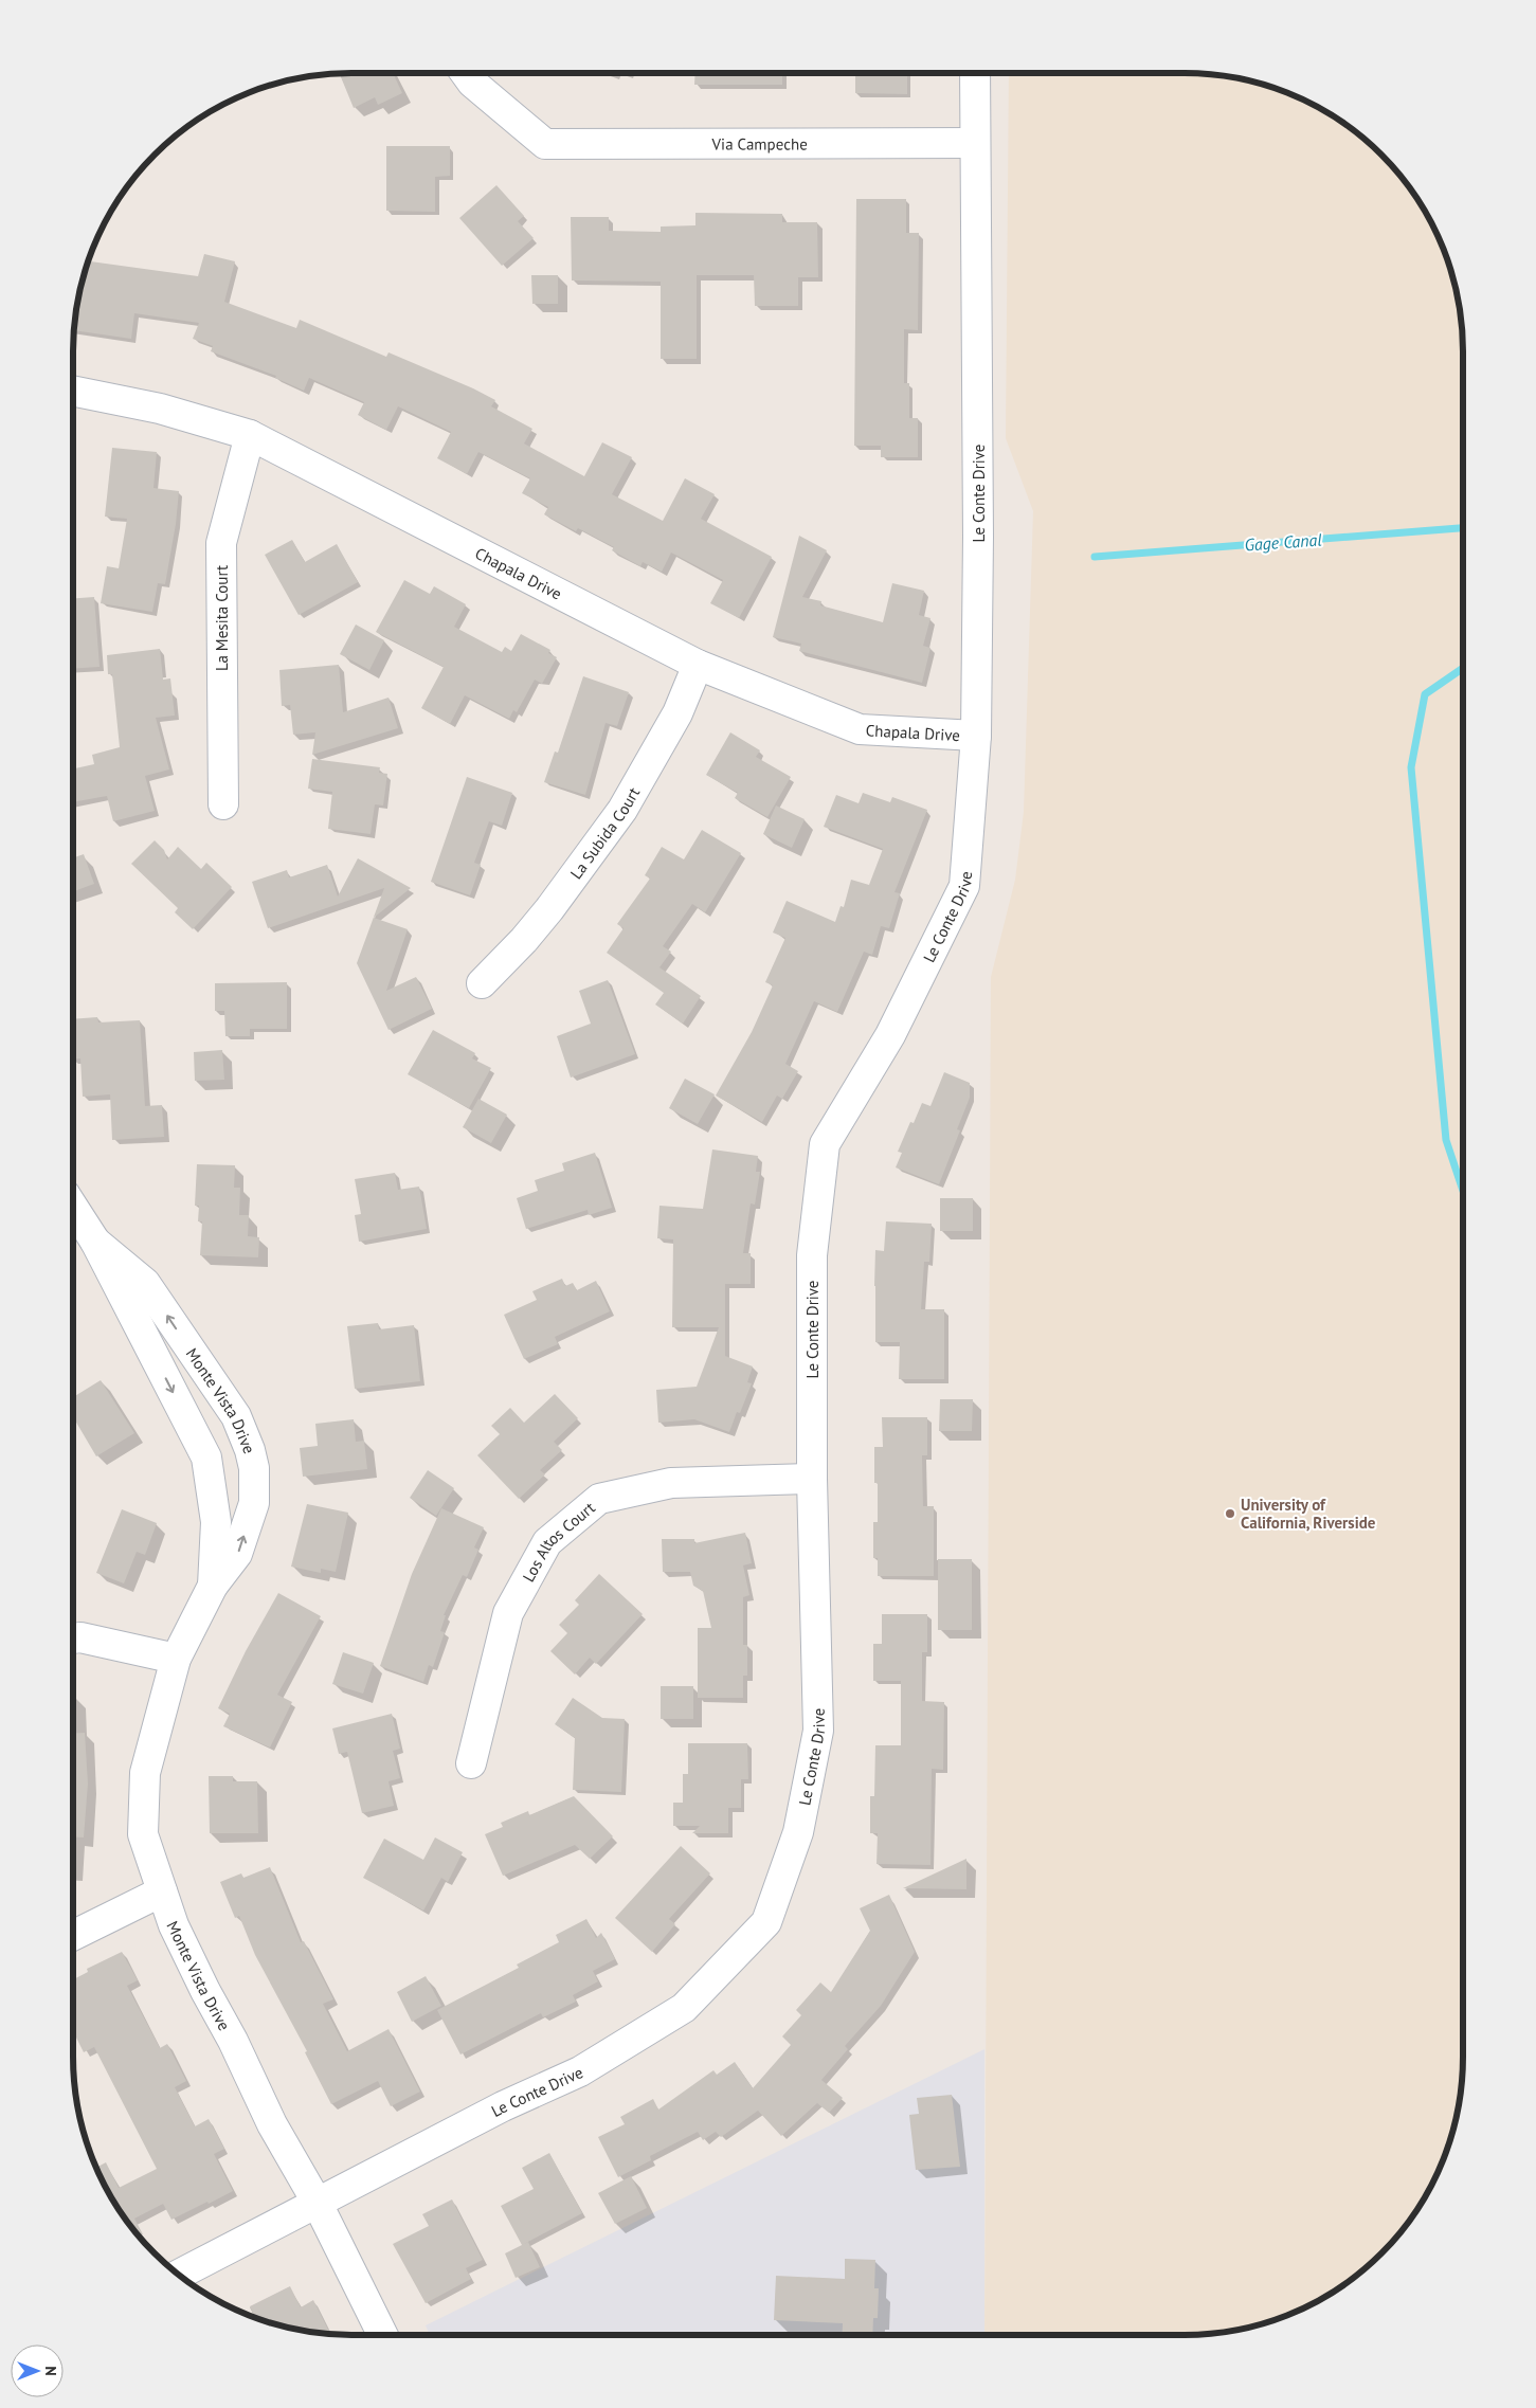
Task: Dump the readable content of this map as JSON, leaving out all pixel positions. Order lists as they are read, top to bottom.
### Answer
{
  "streets": {
    "street": [
      "Via Campeche",
      "Le Conte Drive",
      "Chapala Drive",
      "La Mesita Court",
      "La Subida Court",
      "Monte Vista Drive",
      "Los Altos Court"
    ]
  },
  "crossings": [
    ["Via Campeche", "Le Conte Drive"],
    ["Le Conte Drive", "Chapala Drive"],
    ["Le Conte Drive", "Monte Vista Drive"],
    ["Le Conte Drive", "Los Altos Court"],
    ["Chapala Drive", "La Mesita Court"],
    ["Chapala Drive", "La Subida Court"]
  ],
  "water": ["Gage Canal"],
  "places": ["University of California, Riverside"],
  "north": "right"
}
